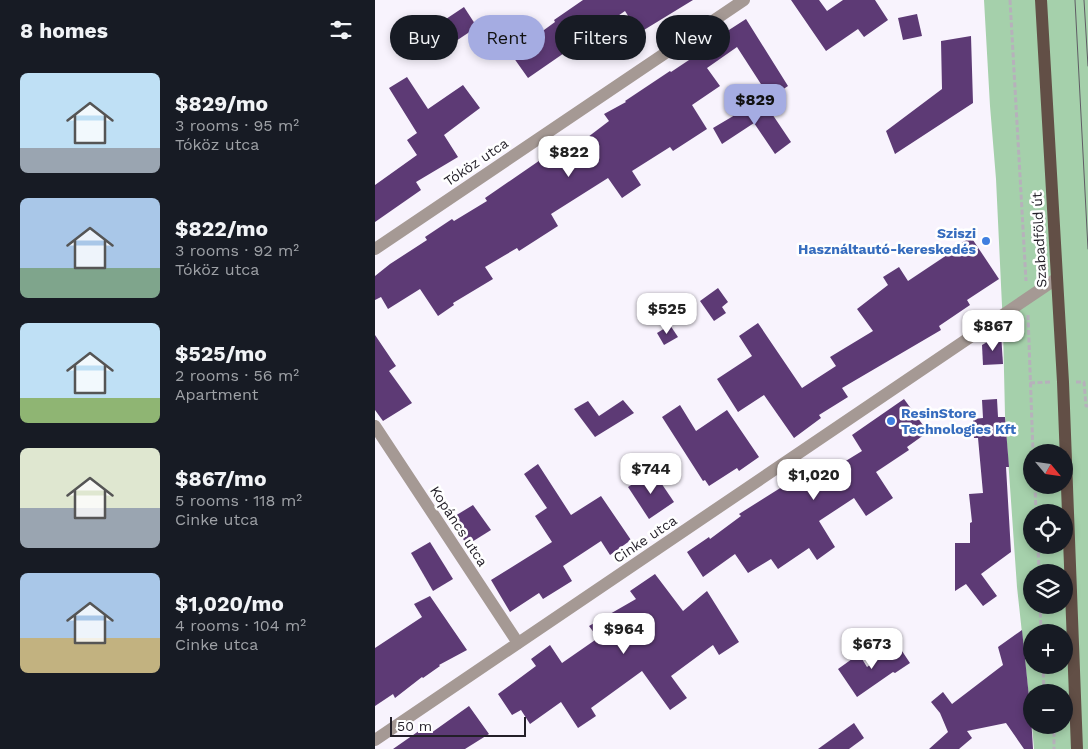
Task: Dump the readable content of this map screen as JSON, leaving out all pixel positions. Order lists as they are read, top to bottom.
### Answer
{
  "streets": {
    "main road": ["Szabadföld út"],
    "street": ["Tóköz utca", "Kopáncs utca", "Cinke utca"]
  },
  "crossings": [
    ["Szabadföld út", "Cinke utca"],
    ["Kopáncs utca", "Cinke utca"]
  ],
  "places": ["Sziszi Használtautó-kereskedés", "ResinStore Technologies Kft"],
  "scale_bar": "50 m",
  "north": "bottom right",
  "page": {
    "heading": "8 homes",
    "chip": [
      "Buy",
      "Rent",
      "Filters",
      "New"
    ],
    "list": [
      {
        "name": "$829/mo",
        "note": "3 rooms · 95 m² · Tóköz utca"
      },
      {
        "name": "$822/mo",
        "note": "3 rooms · 92 m² · Tóköz utca"
      },
      {
        "name": "$525/mo",
        "note": "2 rooms · 56 m² · Apartment"
      },
      {
        "name": "$867/mo",
        "note": "5 rooms · 118 m² · Cinke utca"
      },
      {
        "name": "$1,020/mo",
        "note": "4 rooms · 104 m² · Cinke utca"
      }
    ],
    "price": [
      "$829",
      "$822",
      "$525",
      "$867",
      "$744",
      "$1,020",
      "$964",
      "$673"
    ],
    "map_buttons": ["+", "−"],
    "scale": "50 m"
  }
}
